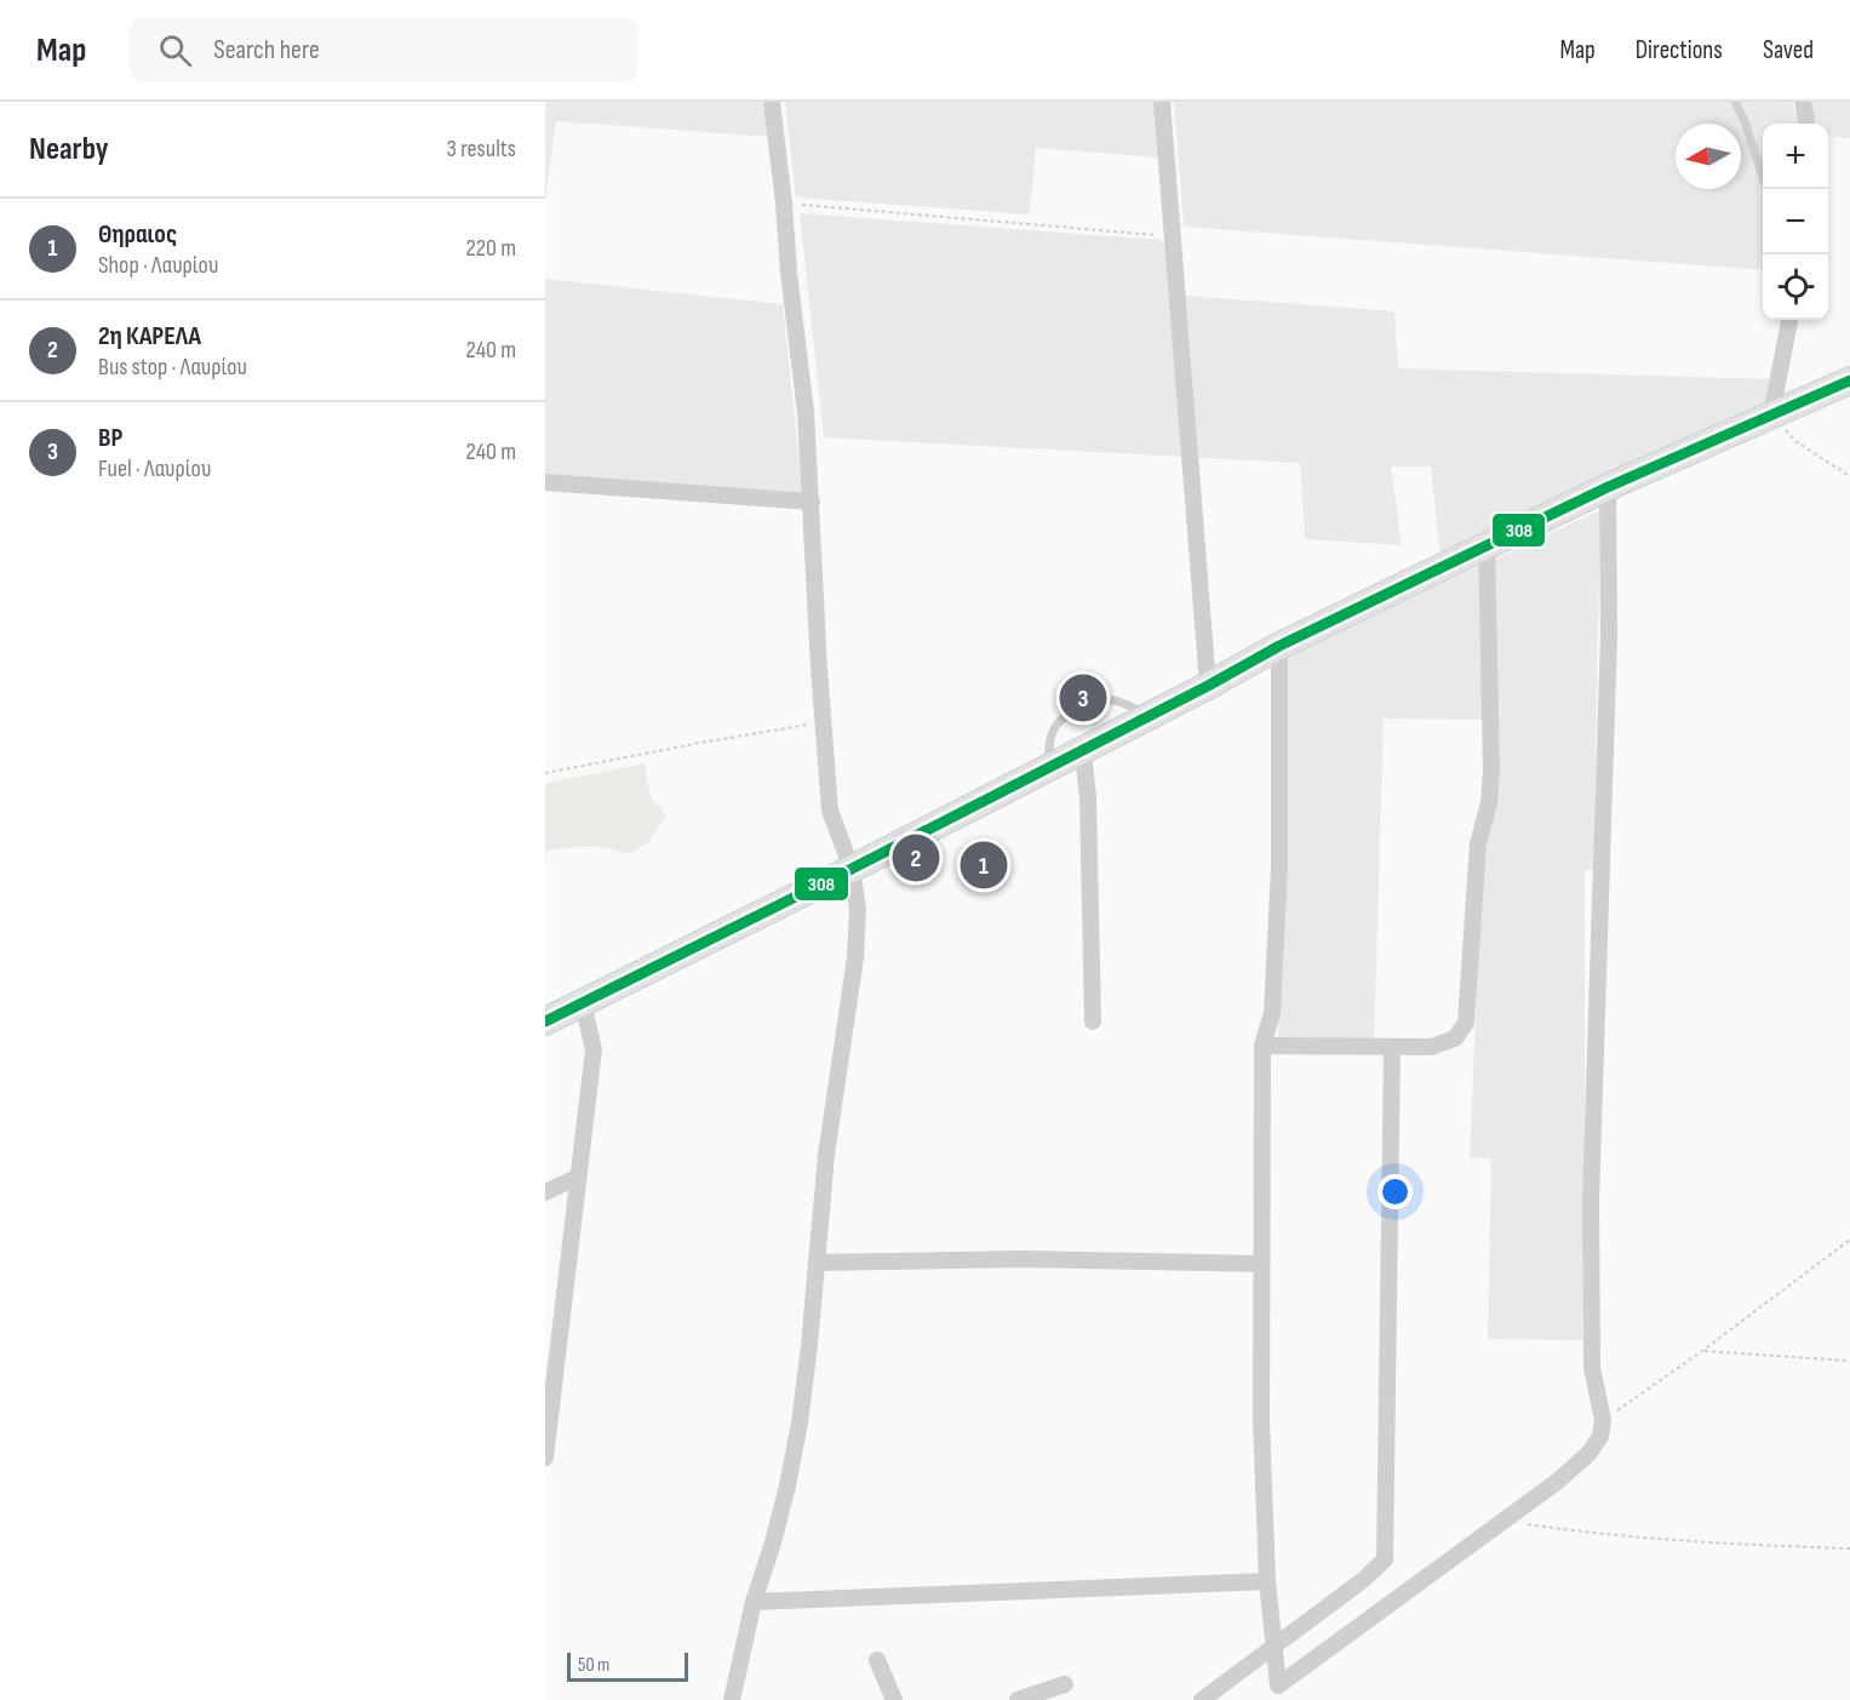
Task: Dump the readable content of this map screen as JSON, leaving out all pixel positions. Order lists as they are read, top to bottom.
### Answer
{
  "lines": ["transit line 308"],
  "scale_bar": "50 m",
  "north": "left",
  "page": {
    "header": "Map",
    "search": "Search here",
    "nav": ["Map", "Directions", "Saved"],
    "heading": ["Nearby", "3 results"],
    "map_buttons": ["+", "−"],
    "list": [
      {
        "mark": "1",
        "name": "Θηραιος",
        "note": "Shop · Λαυρίου",
        "value": "220 m"
      },
      {
        "mark": "2",
        "name": "2η ΚΑΡΕΛΑ",
        "note": "Bus stop · Λαυρίου",
        "value": "240 m"
      },
      {
        "mark": "3",
        "name": "BP",
        "note": "Fuel · Λαυρίου",
        "value": "240 m"
      }
    ],
    "pins": ["3", "2", "1"],
    "scale": "50 m"
  }
}
